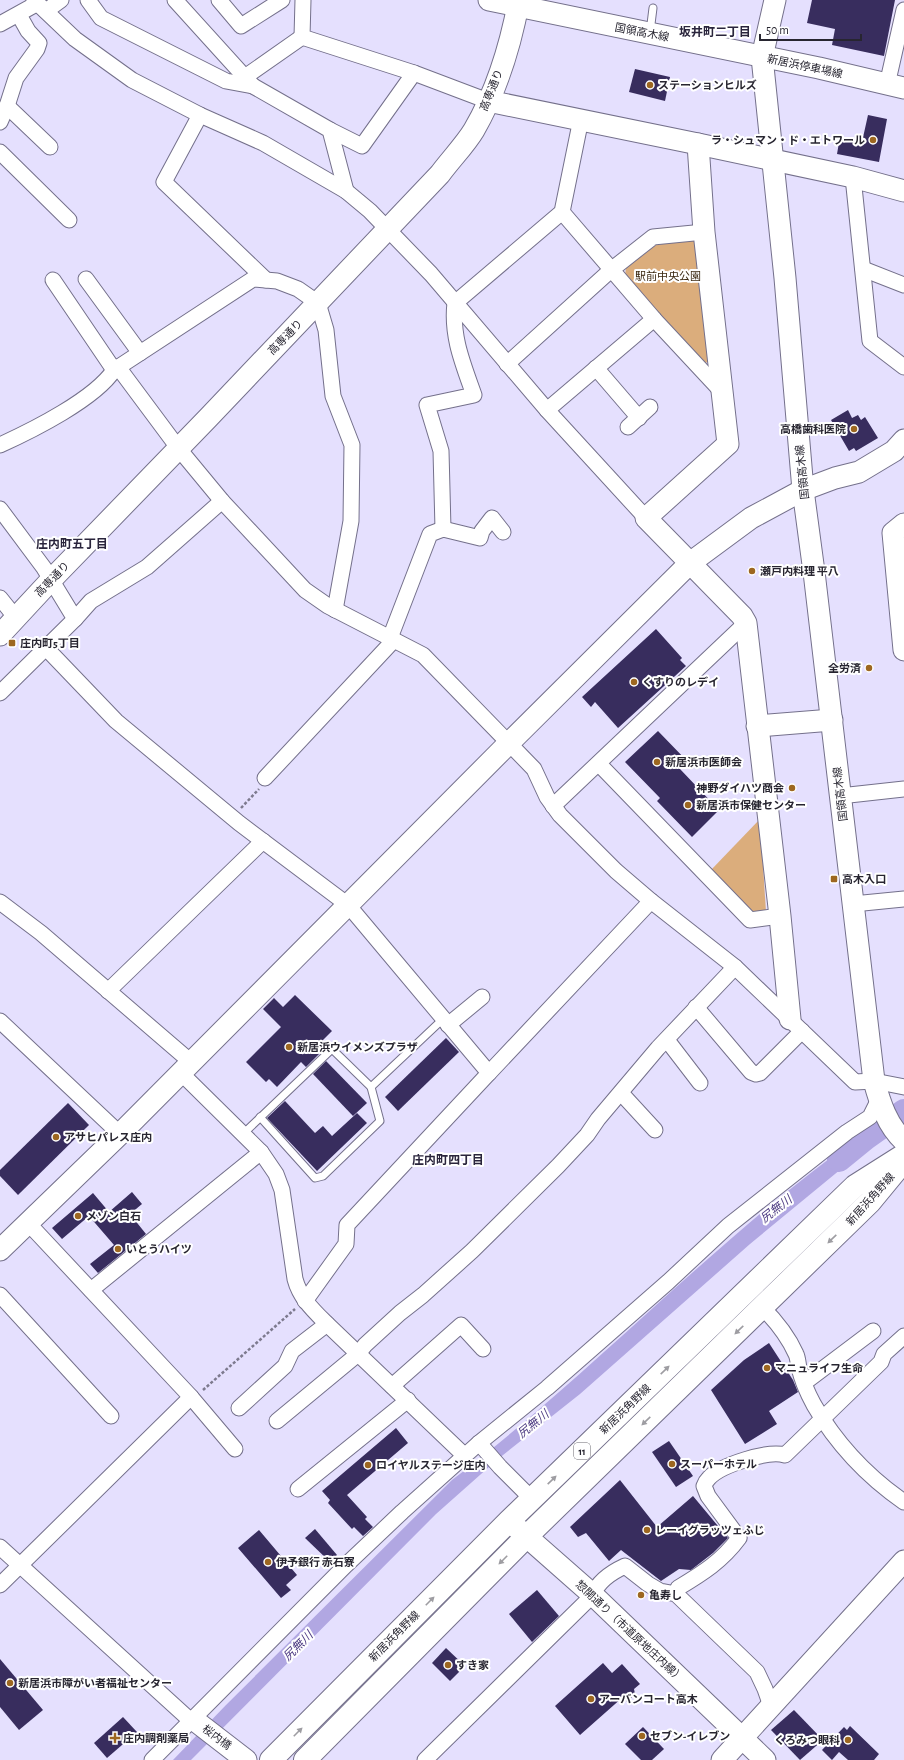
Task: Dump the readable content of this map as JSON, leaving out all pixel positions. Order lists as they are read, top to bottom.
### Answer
{
  "streets": {
    "main road": ["新居浜角野線", "11"],
    "street": [
      "国領高木線",
      "新居浜停車場線",
      "高専通り",
      "惣開通り（市道原地庄内線）",
      "桜内橋"
    ]
  },
  "crossings": [
    ["国領高木線", "新居浜停車場線"],
    ["国領高木線", "高専通り"],
    ["新居浜角野線", "惣開通り（市道原地庄内線）"]
  ],
  "districts": ["坂井町二丁目", "庄内町五丁目", "庄内町四丁目"],
  "water": ["尻無川"],
  "parks": ["駅前中央公園"],
  "places": {
    "other": [
      "ステーションヒルズ",
      "ラ・シュマン・ド・エトワール",
      "高橋歯科医院",
      "瀬戸内料理 平八",
      "全労済",
      "くすりのレデイ",
      "新居浜市医師会",
      "神野ダイハツ商会",
      "新居浜市保健センター",
      "新居浜ウイメンズプラザ",
      "アサヒパレス庄内",
      "メゾン白石",
      "いとうハイツ",
      "マニュライフ生命",
      "スーパーホテル",
      "ロイヤルステージ庄内",
      "レーイグラッツェふじ",
      "伊予銀行 赤石寮",
      "亀寿し",
      "すき家",
      "新居浜市障がい者福祉センター",
      "アーバンコート高木",
      "セブン-イレブン",
      "くろみつ眼科"
    ],
    "transit": ["庄内町5丁目", "高木入口"],
    "health": ["庄内調剤薬局"]
  },
  "scale_bar": "50 m"
}
